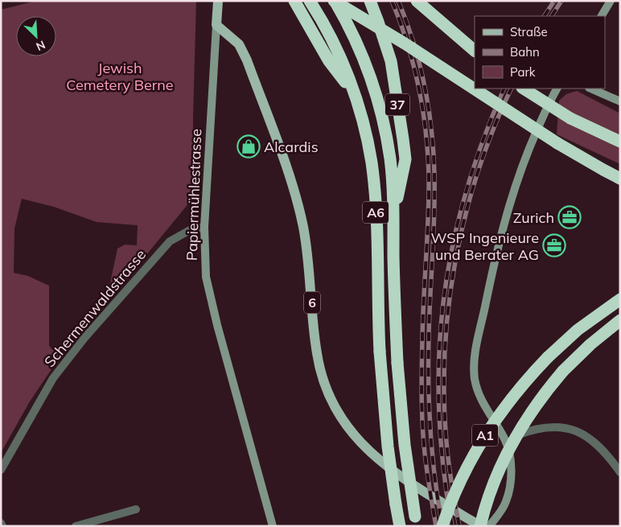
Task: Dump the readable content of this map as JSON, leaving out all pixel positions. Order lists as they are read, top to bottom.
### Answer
{
  "streets": {
    "highway": ["37", "A6", "A1"],
    "main road": ["Papiermühlestrasse", "6"],
    "street": ["Schermenwaldstrasse"]
  },
  "crossings": [
    ["37", "A6"],
    ["Papiermühlestrasse", "6"],
    ["Papiermühlestrasse", "Schermenwaldstrasse"],
    ["6", "A1"]
  ],
  "parks": ["Jewish Cemetery Berne"],
  "places": {
    "shop": ["Alcardis"],
    "office": ["Zurich", "WSP Ingenieure und Berater AG"]
  },
  "legend": ["Straße", "Bahn", "Park"],
  "north": "bottom right"
}
